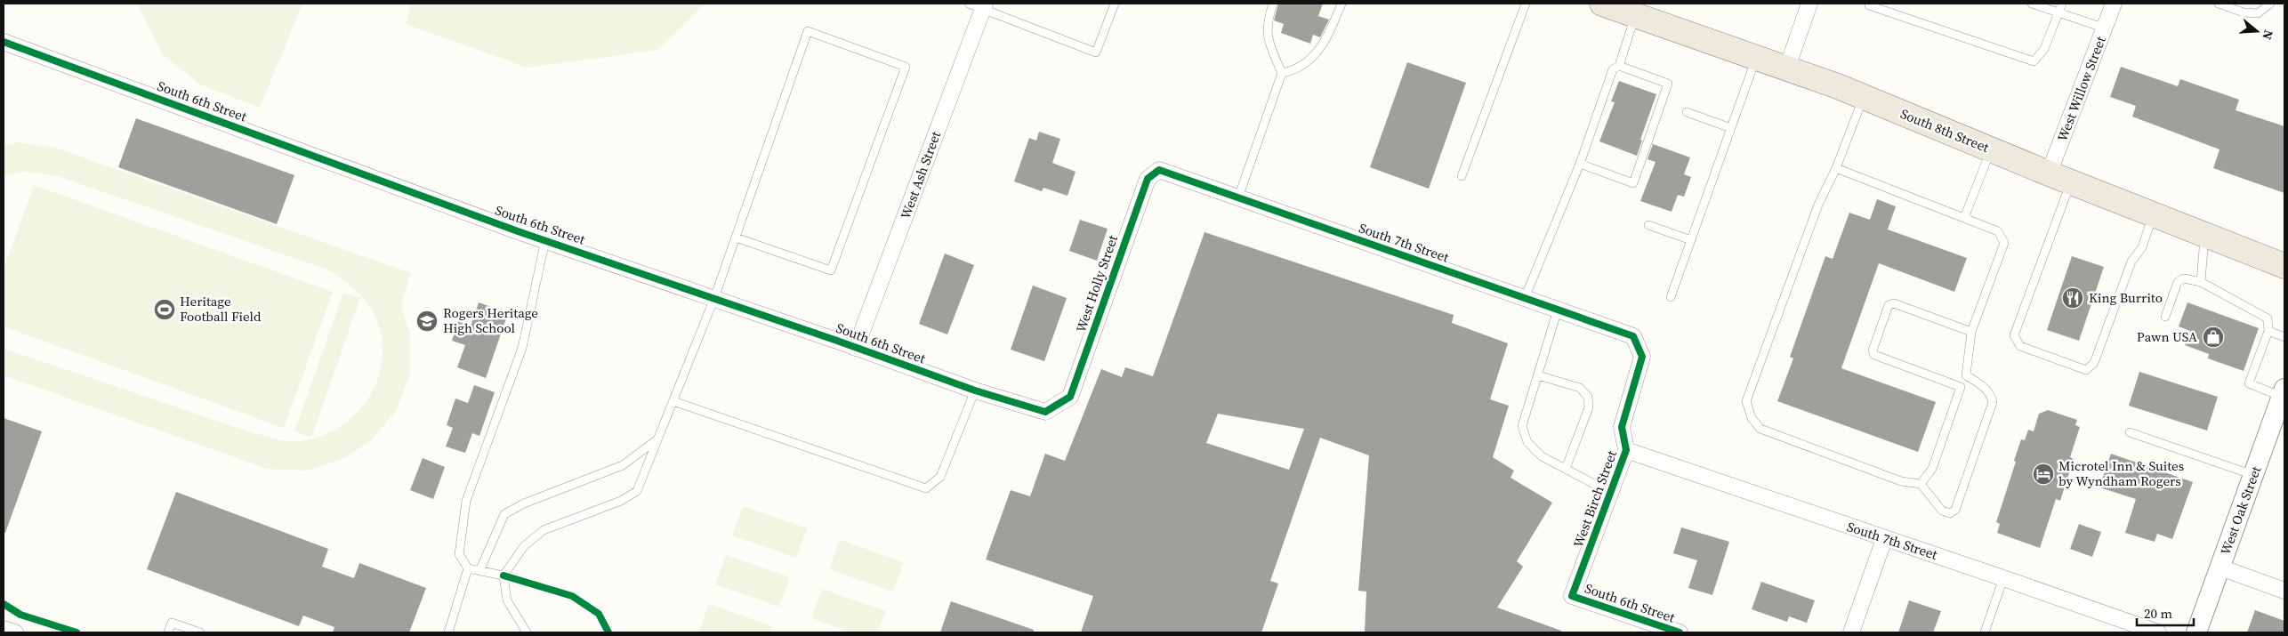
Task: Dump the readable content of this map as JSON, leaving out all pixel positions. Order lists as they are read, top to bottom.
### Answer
{
  "streets": {
    "main road": ["South 8th Street"],
    "street": [
      "West Willow Street",
      "South 6th Street",
      "West Ash Street",
      "South 7th Street",
      "West Holly Street",
      "West Birch Street",
      "West Oak Street"
    ]
  },
  "crossings": [
    ["West Willow Street", "South 8th Street"],
    ["South 6th Street", "West Ash Street"],
    ["South 6th Street", "West Holly Street"],
    ["South 6th Street", "West Birch Street"],
    ["South 7th Street", "West Holly Street"],
    ["South 7th Street", "West Birch Street"]
  ],
  "places": {
    "restaurant": ["King Burrito"],
    "sports": ["Heritage Football Field"],
    "school or university": ["Rogers Heritage High School"],
    "shop": ["Pawn USA"],
    "hotel": ["Microtel Inn & Suites by Wyndham Rogers"]
  },
  "scale_bar": "20 m",
  "north": "right"
}
